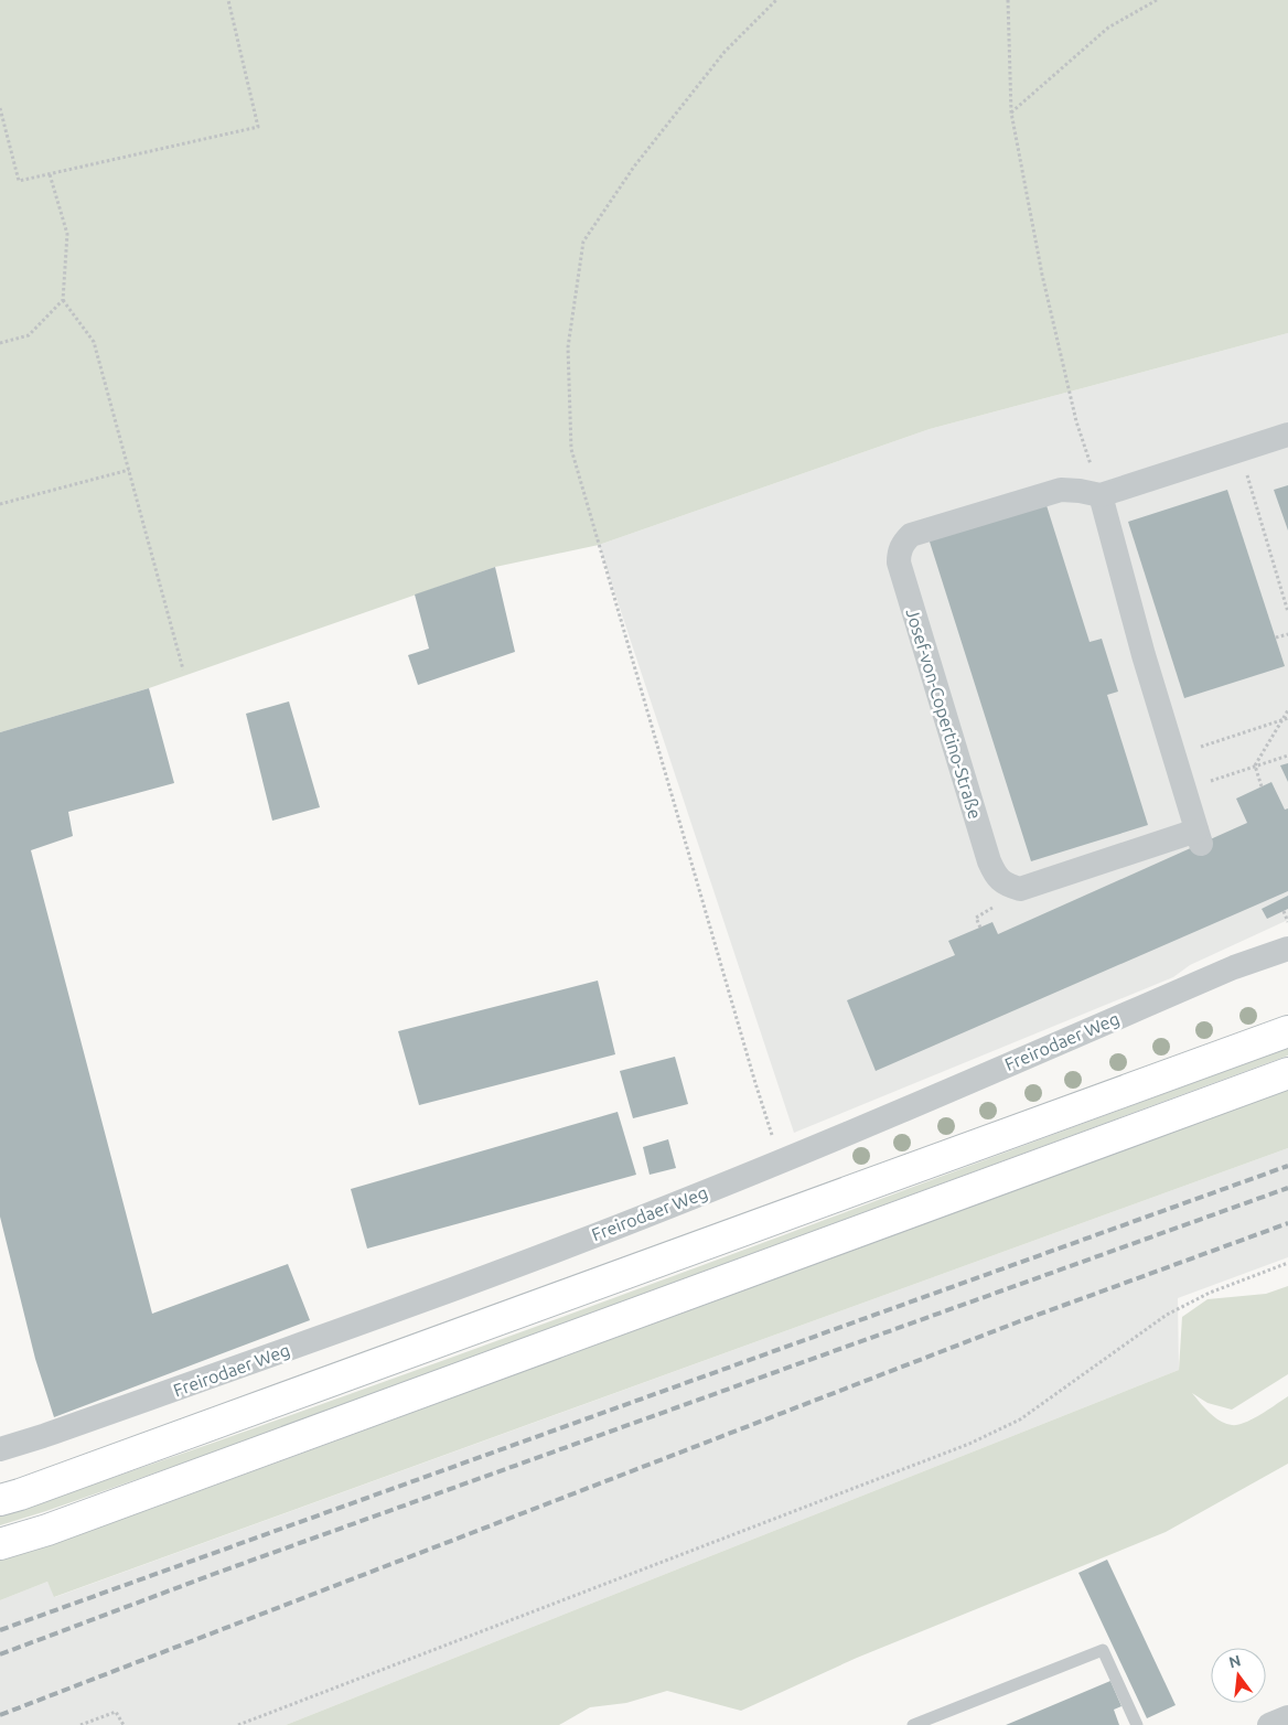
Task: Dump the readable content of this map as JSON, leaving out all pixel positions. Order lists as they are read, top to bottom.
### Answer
{
  "streets": {
    "street": ["Josef-von-Copertino-Straße", "Freirodaer Weg"]
  },
  "north": "top"
}
